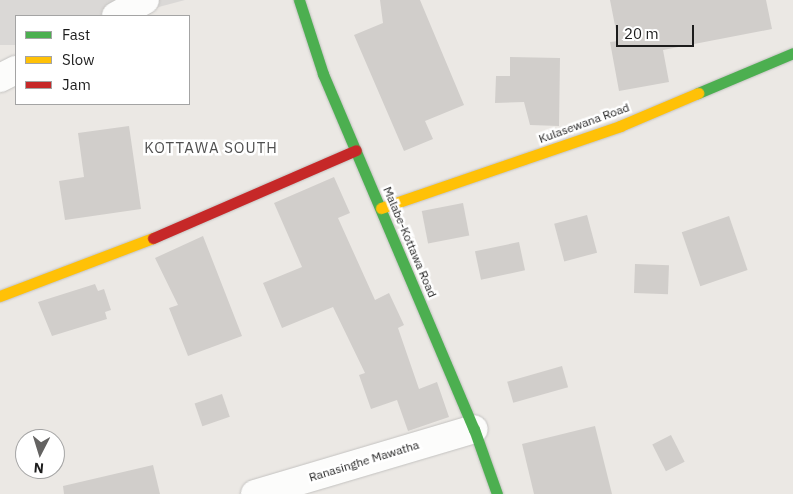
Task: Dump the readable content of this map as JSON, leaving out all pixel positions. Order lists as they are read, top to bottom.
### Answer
{
  "streets": {
    "street": ["Kulasewana Road", "Malabe-Kottawa Road", "Ranasinghe Mawatha"]
  },
  "crossings": [
    ["Kulasewana Road", "Malabe-Kottawa Road"],
    ["Malabe-Kottawa Road", "Ranasinghe Mawatha"]
  ],
  "districts": ["KOTTAWA SOUTH"],
  "legend": ["Fast", "Slow", "Jam"],
  "scale_bar": "20 m",
  "north": "bottom"
}
